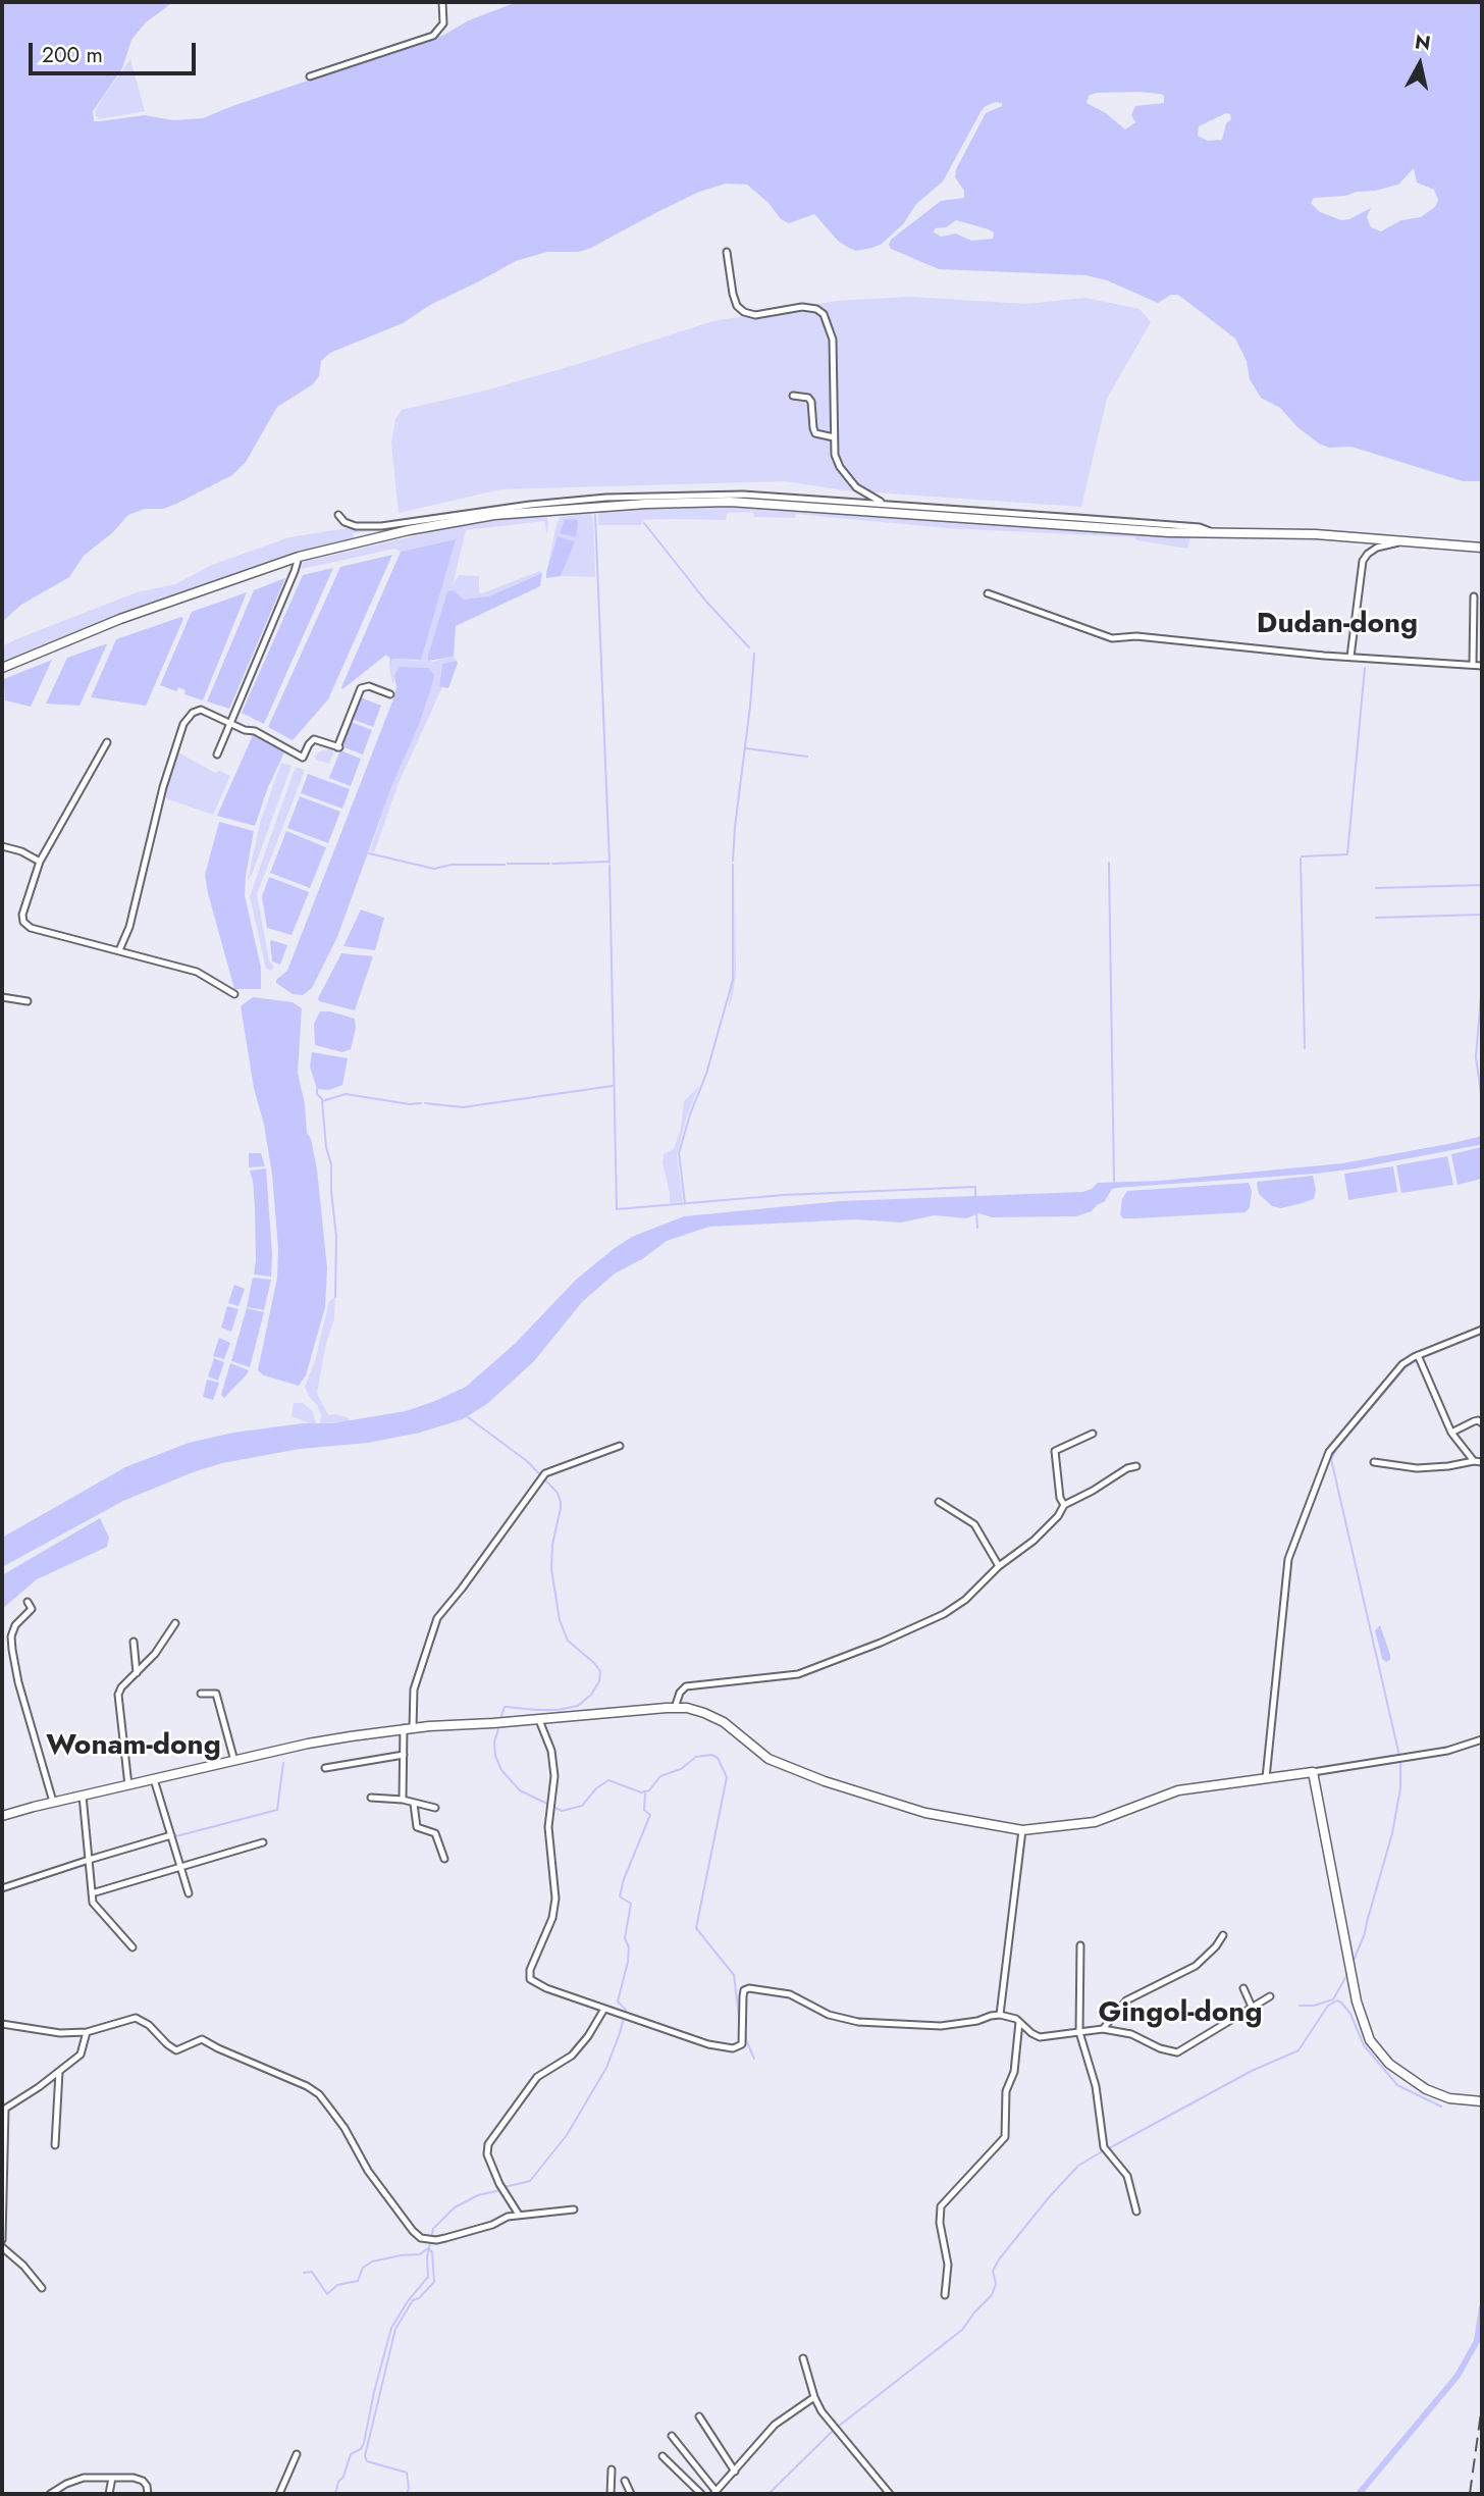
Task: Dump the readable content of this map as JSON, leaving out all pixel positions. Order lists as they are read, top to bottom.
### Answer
{
  "districts": ["Dudan-dong", "Wonam-dong", "Gingol-dong"],
  "scale_bar": "200 m",
  "north": "top"
}
